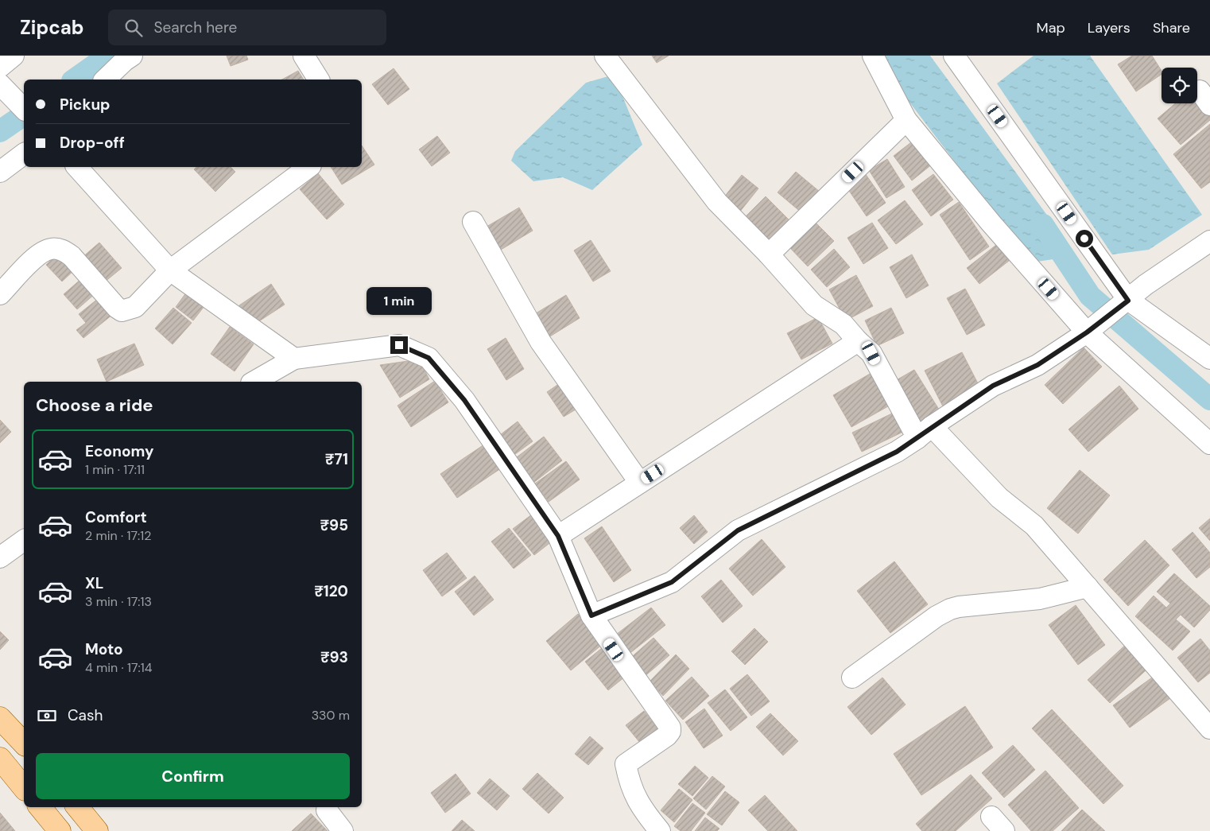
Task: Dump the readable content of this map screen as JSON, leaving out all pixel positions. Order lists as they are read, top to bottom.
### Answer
{
  "page": {
    "header": "Zipcab",
    "search": "Search here",
    "nav": ["Map", "Layers", "Share"],
    "banner": ["Pickup", "Drop-off"],
    "bubble": "1 min",
    "heading": "Choose a ride",
    "list": [
      {
        "name": "Economy",
        "note": "1 min · 17:11",
        "value": "₹71"
      },
      {
        "name": "Comfort",
        "note": "2 min · 17:12",
        "value": "₹95"
      },
      {
        "name": "XL",
        "note": "3 min · 17:13",
        "value": "₹120"
      },
      {
        "name": "Moto",
        "note": "4 min · 17:14",
        "value": "₹93"
      }
    ],
    "pay": ["Cash", "330 m"],
    "buttons": "Confirm"
  }
}
